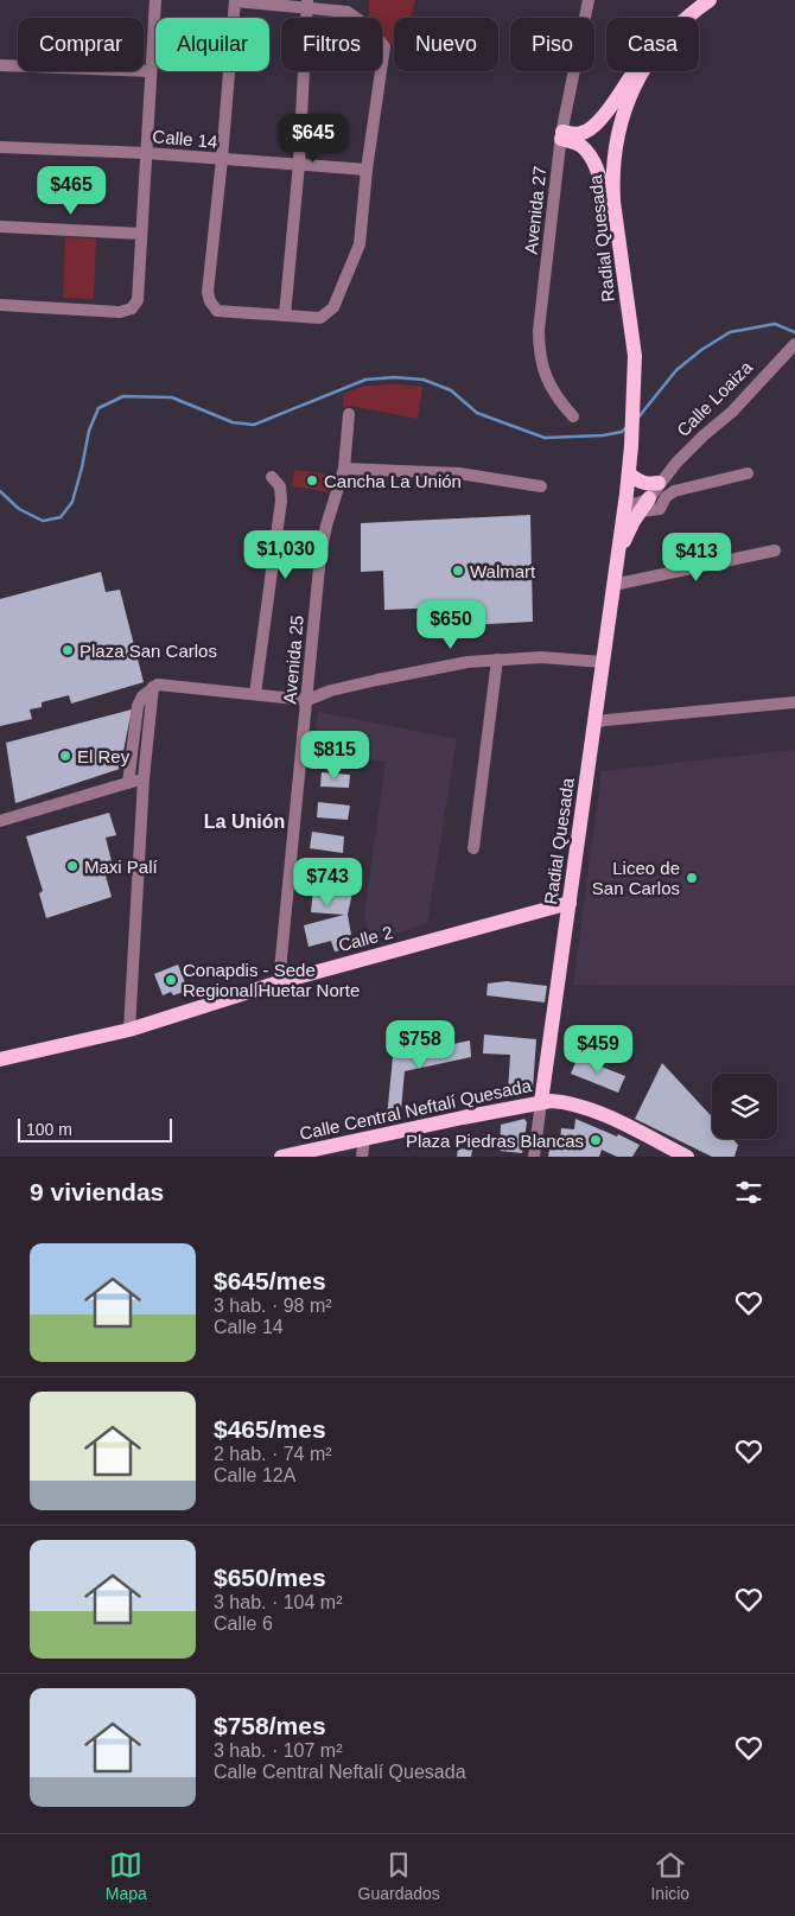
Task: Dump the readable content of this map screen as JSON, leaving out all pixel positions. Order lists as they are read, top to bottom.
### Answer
{
  "streets": {
    "main road": [
      "Radial Quesada",
      "Calle Loaiza",
      "Calle 2",
      "Calle Central Neftalí Quesada"
    ],
    "street": ["Calle 14", "Avenida 27", "Avenida 25"]
  },
  "crossings": [
    ["Radial Quesada", "Calle Loaiza"],
    ["Radial Quesada", "Calle 2"],
    ["Radial Quesada", "Calle Central Neftalí Quesada"],
    ["Avenida 25", "Calle 2"]
  ],
  "districts": ["La Unión"],
  "places": [
    "Cancha La Unión",
    "Walmart",
    "Plaza San Carlos",
    "El Rey",
    "Maxi Palí",
    "Liceo de San Carlos",
    "Conapdis - Sede Regional Huetar Norte",
    "Plaza Piedras Blancas"
  ],
  "scale_bar": "100 m",
  "page": {
    "chip": [
      "Comprar",
      "Alquilar",
      "Filtros",
      "Nuevo",
      "Piso",
      "Casa"
    ],
    "price": [
      "$645",
      "$465",
      "$1,030",
      "$413",
      "$650",
      "$815",
      "$743",
      "$758",
      "$459"
    ],
    "scale": "100 m",
    "heading": "9 viviendas",
    "list": [
      {
        "name": "$645/mes",
        "note": "3 hab. · 98 m² · Calle 14"
      },
      {
        "name": "$465/mes",
        "note": "2 hab. · 74 m² · Calle 12A"
      },
      {
        "name": "$650/mes",
        "note": "3 hab. · 104 m² · Calle 6"
      },
      {
        "name": "$758/mes",
        "note": "3 hab. · 107 m² · Calle Central Neftalí Quesada"
      }
    ],
    "tabs": ["Mapa", "Guardados", "Inicio"]
  }
}
